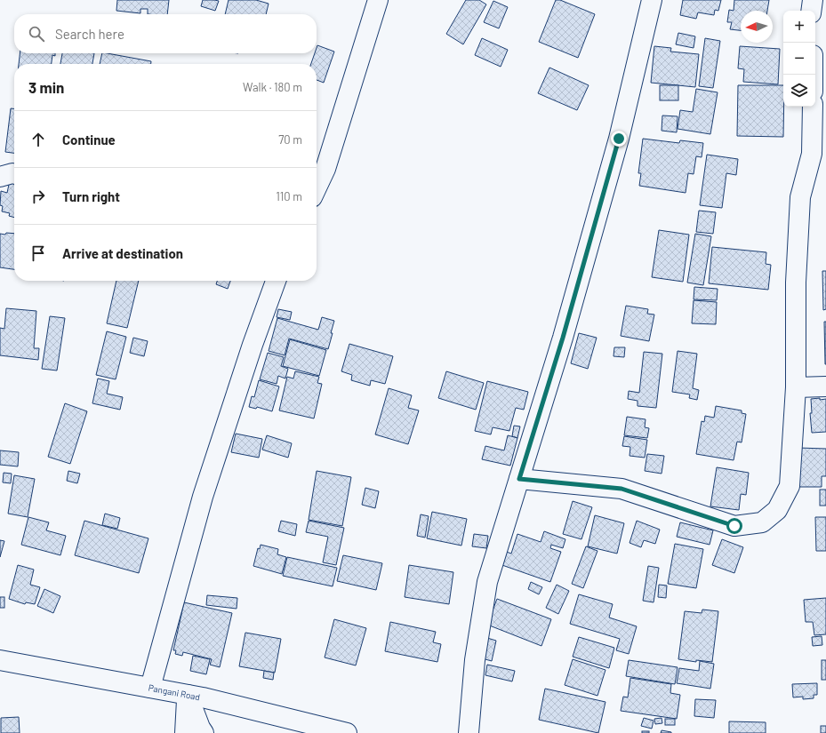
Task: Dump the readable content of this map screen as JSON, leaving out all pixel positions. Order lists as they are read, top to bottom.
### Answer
{
  "streets": {
    "street": ["Pangani Road"]
  },
  "north": "left",
  "page": {
    "map_buttons": ["+", "−"],
    "search": "Search here",
    "heading": ["3 min", "Walk · 180 m"],
    "list": [
      ["Continue", "70 m"],
      ["Turn right", "110 m"],
      "Arrive at destination"
    ]
  }
}
